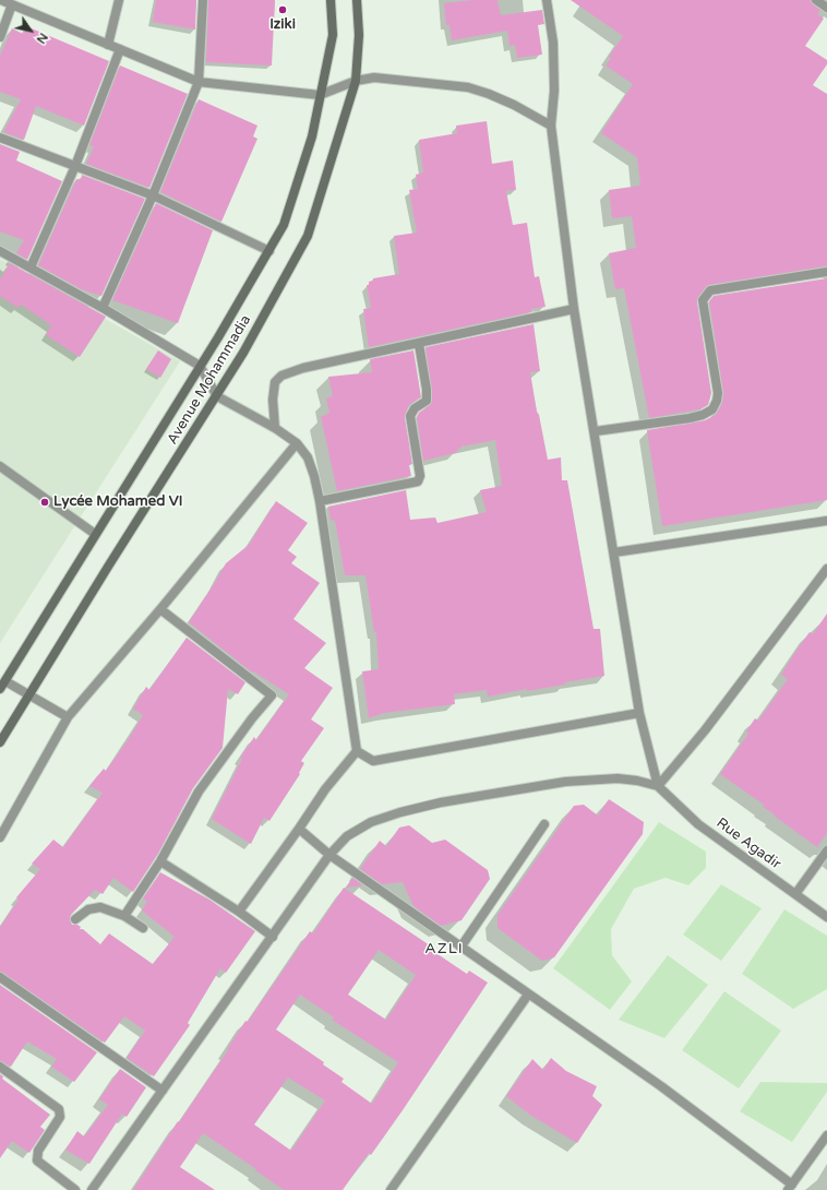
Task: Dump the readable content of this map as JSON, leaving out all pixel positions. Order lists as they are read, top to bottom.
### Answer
{
  "streets": {
    "street": ["Avenue Mohammadia", "Rue Agadir"]
  },
  "districts": ["AZLI"],
  "places": ["Iziki", "Lycée Mohamed VI"],
  "north": "bottom right"
}
